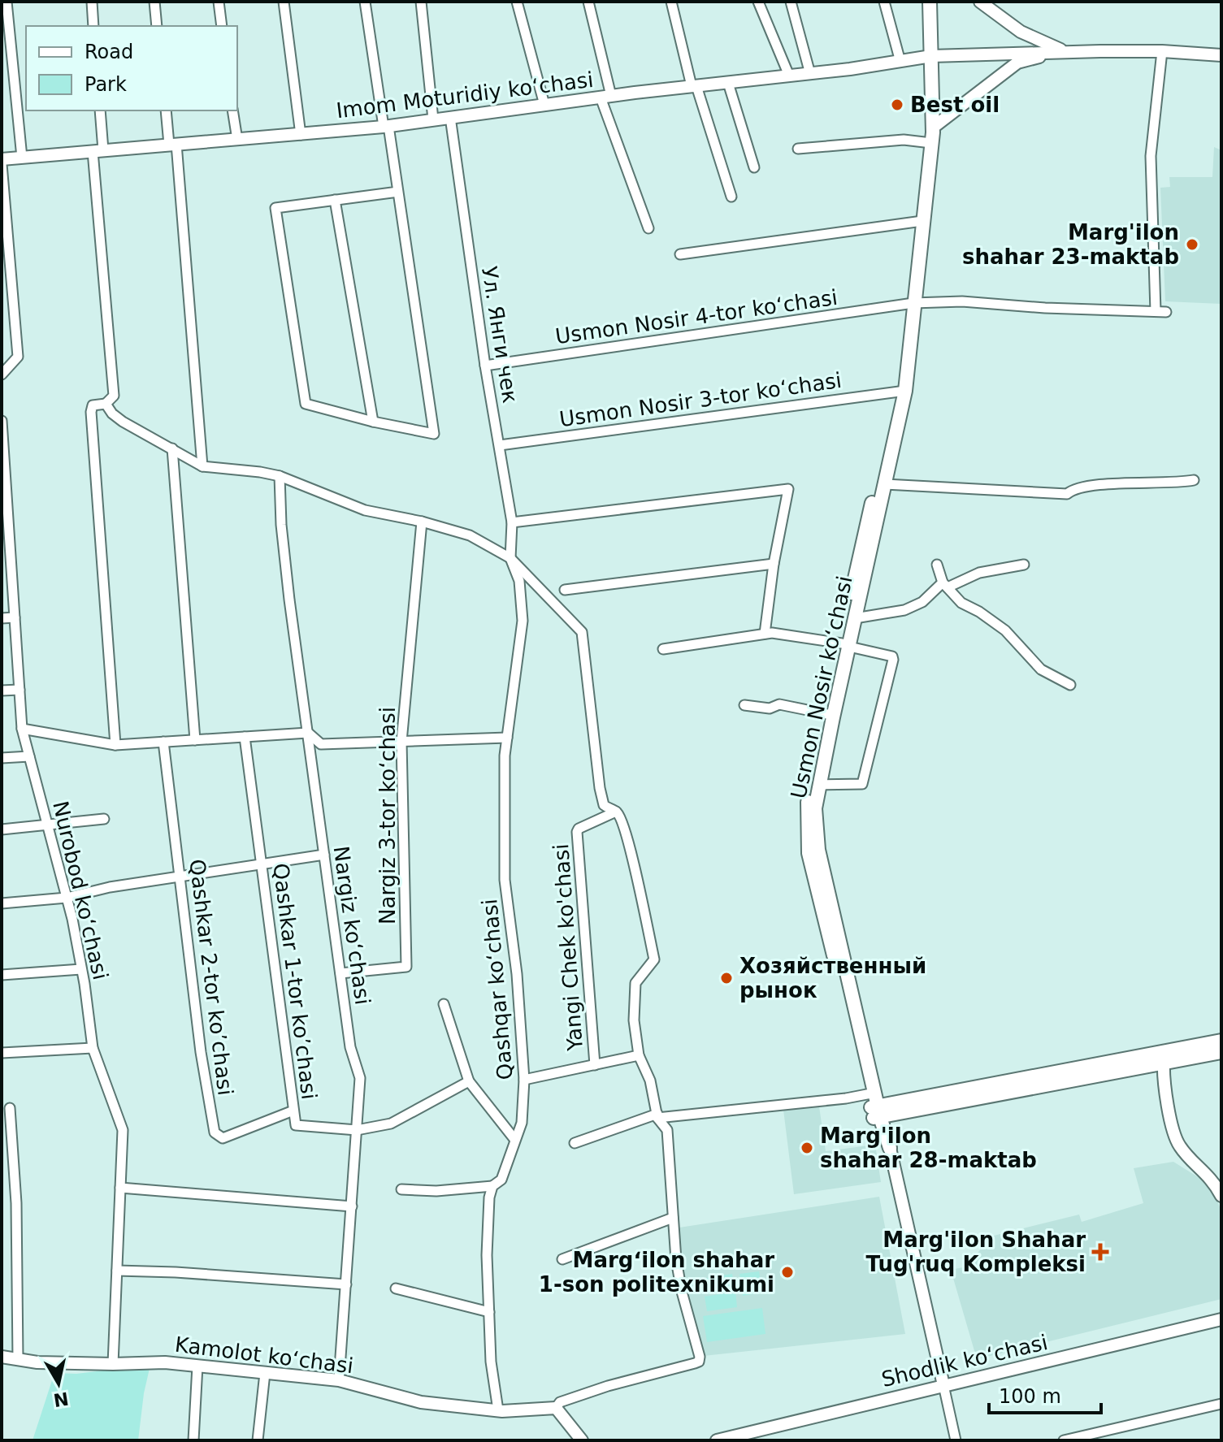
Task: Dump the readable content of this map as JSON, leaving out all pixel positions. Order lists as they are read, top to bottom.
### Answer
{
  "streets": {
    "main road": ["Usmon Nosir ko‘chasi"],
    "street": [
      "Imom Moturidiy koʻchasi",
      "Usmon Nosir 4-tor koʻchasi",
      "Ул. Янги чек",
      "Usmon Nosir 3-tor koʻchasi",
      "Nargiz 3-tor koʻchasi",
      "Nurobod koʻchasi",
      "Nargiz koʻchasi",
      "Yangi Chek ko'chasi",
      "Qashkar 2-tor koʼchasi",
      "Qashkar 1-tor koʼchasi",
      "Qashqar koʻchasi",
      "Kamolot koʻchasi",
      "Shodlik koʻchasi"
    ]
  },
  "crossings": [
    ["Imom Moturidiy koʻchasi", "Ул. Янги чек"],
    ["Imom Moturidiy koʻchasi", "Usmon Nosir ko‘chasi"],
    ["Usmon Nosir 4-tor koʻchasi", "Ул. Янги чек"],
    ["Usmon Nosir 4-tor koʻchasi", "Usmon Nosir ko‘chasi"],
    ["Ул. Янги чек", "Usmon Nosir 3-tor koʻchasi"],
    ["Ул. Янги чек", "Qashqar koʻchasi"],
    ["Usmon Nosir 3-tor koʻchasi", "Usmon Nosir ko‘chasi"],
    ["Usmon Nosir ko‘chasi", "Shodlik koʻchasi"],
    ["Nargiz 3-tor koʻchasi", "Nargiz koʻchasi"],
    ["Nurobod koʻchasi", "Kamolot koʻchasi"],
    ["Nargiz koʻchasi", "Qashkar 1-tor koʼchasi"],
    ["Nargiz koʻchasi", "Kamolot koʻchasi"],
    ["Qashkar 2-tor koʼchasi", "Qashkar 1-tor koʼchasi"],
    ["Qashqar koʻchasi", "Kamolot koʻchasi"]
  ],
  "places": {
    "other": [
      "Best oil",
      "Marg'ilon shahar 23-maktab",
      "Хозяйственный рынок",
      "Marg'ilon shahar 28-maktab",
      "Margʻilon shahar 1-son politexnikumi"
    ],
    "health": ["Marg'ilon Shahar Tug'ruq Kompleksi"]
  },
  "legend": ["Road", "Park"],
  "scale_bar": "100 m",
  "north": "bottom"
}
